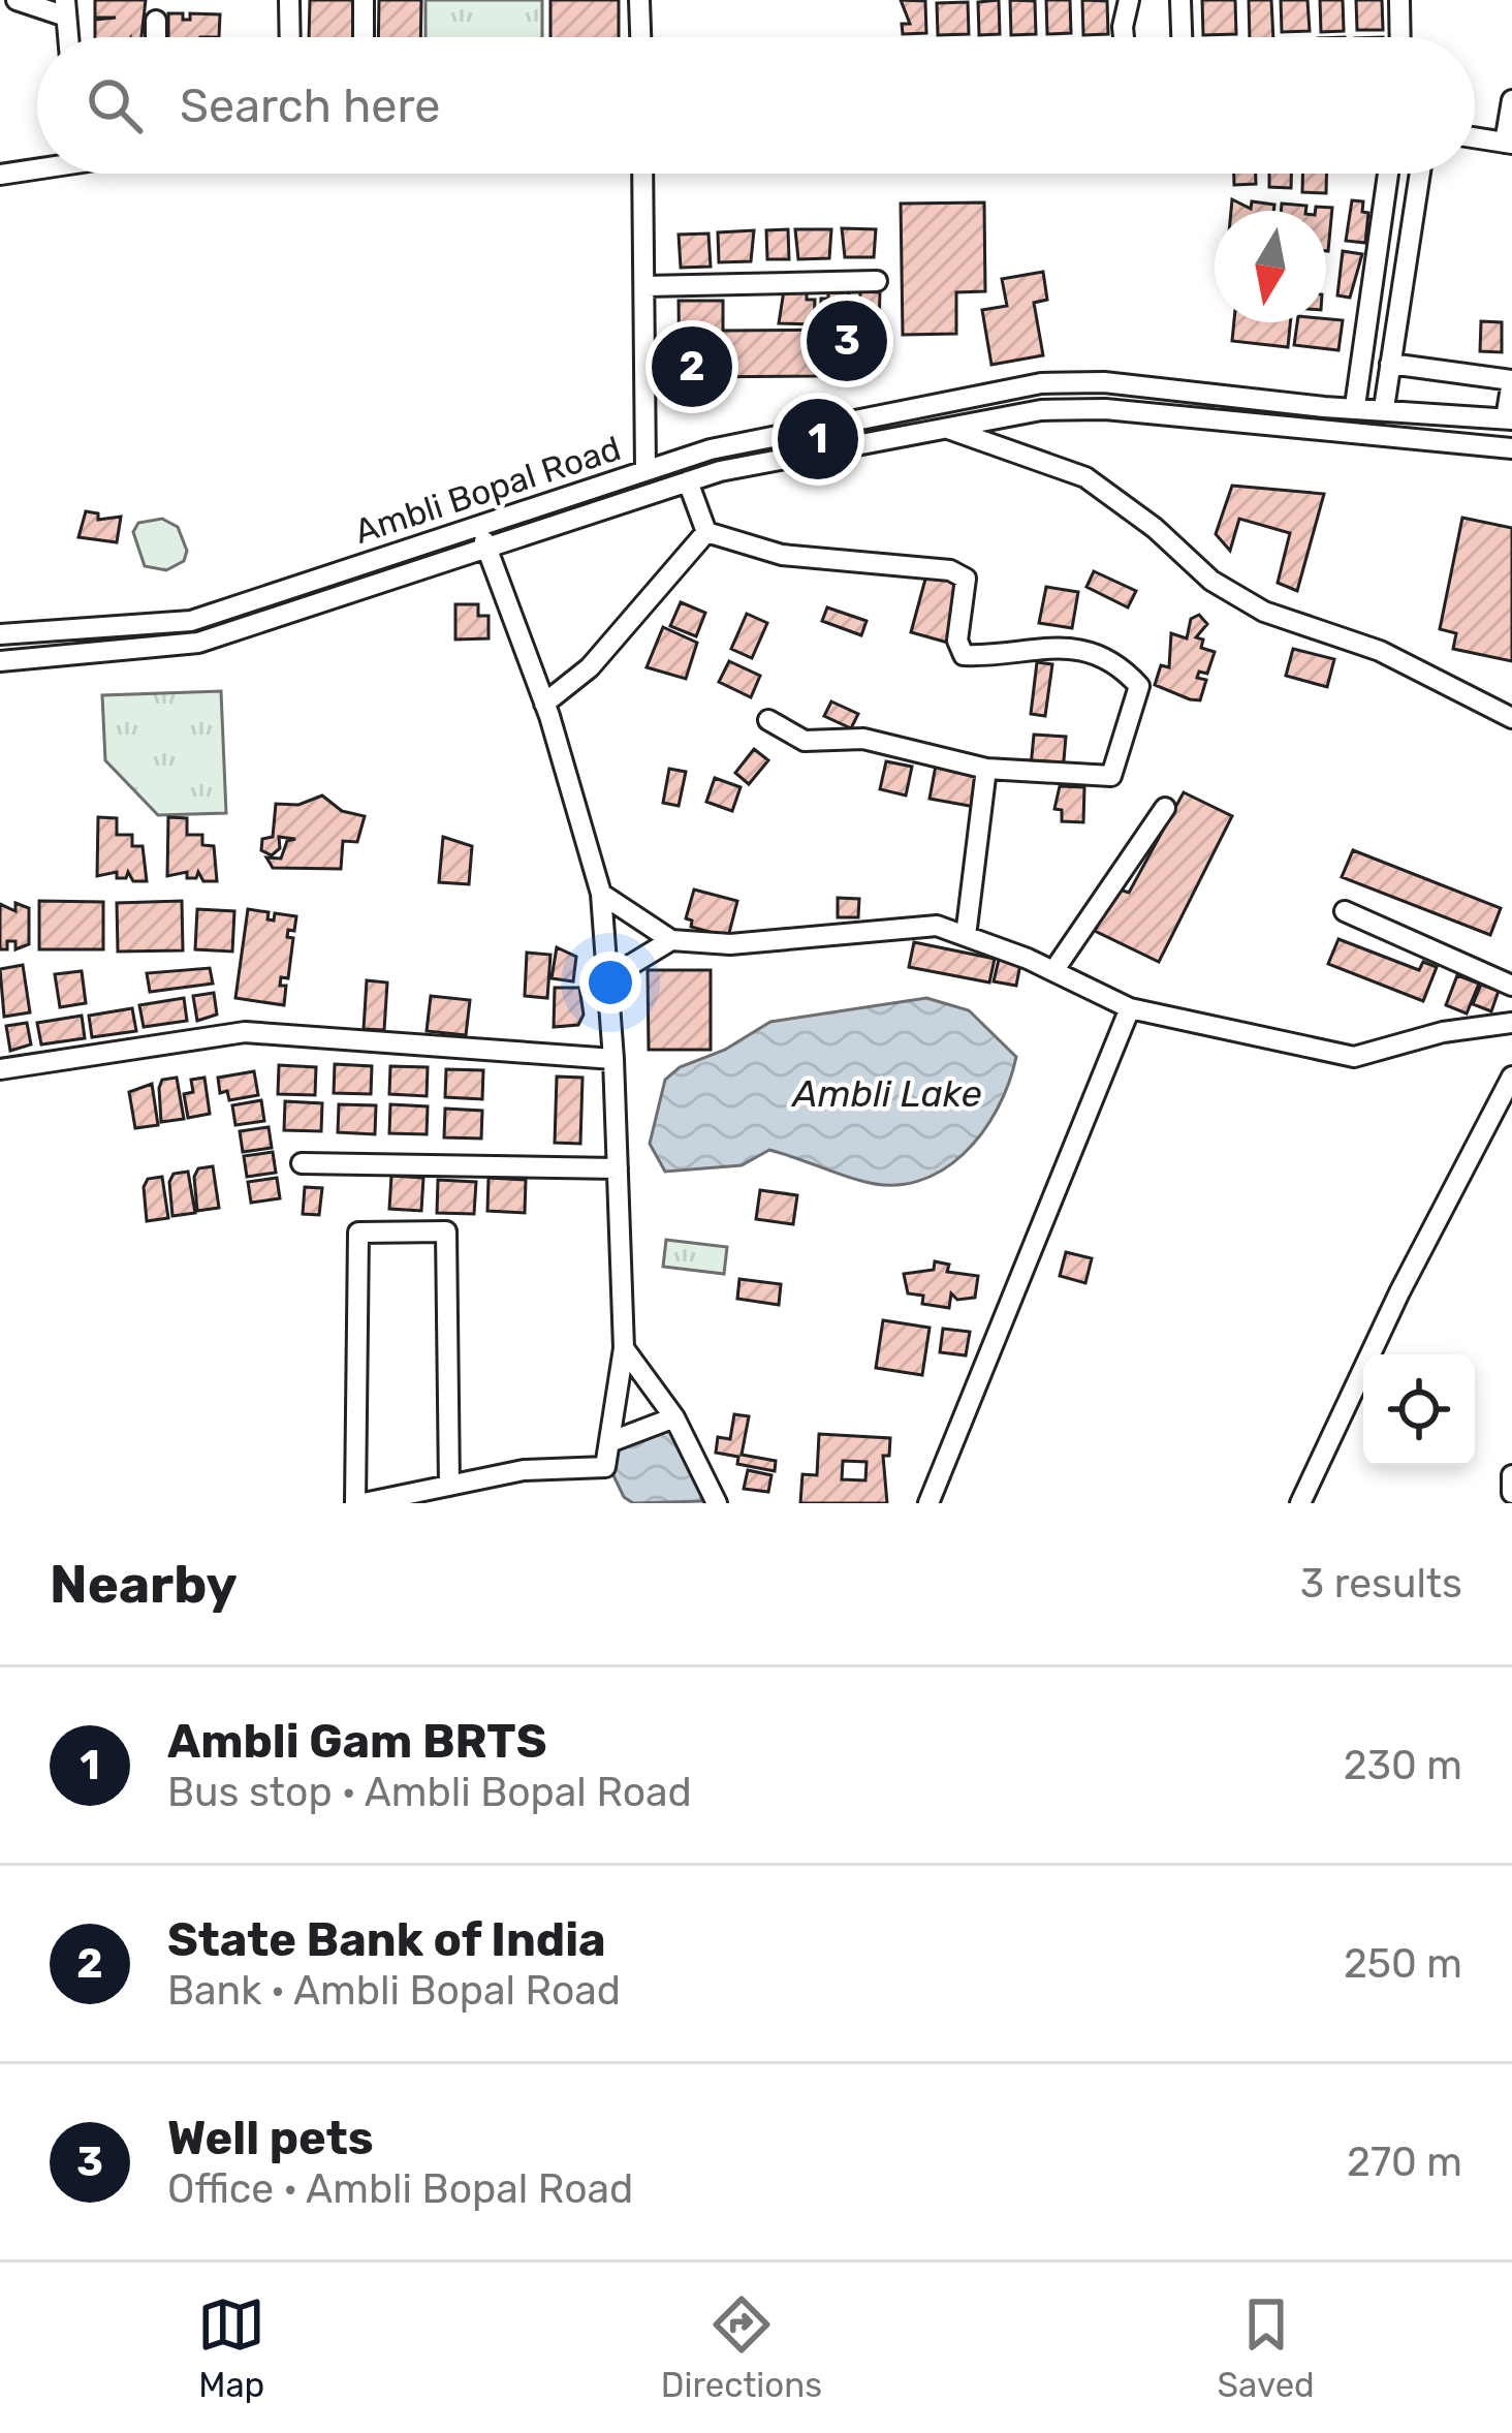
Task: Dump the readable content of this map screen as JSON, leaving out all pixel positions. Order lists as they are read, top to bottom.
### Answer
{
  "streets": {
    "street": ["Ambli Bopal Road"]
  },
  "water": ["Ambli Lake"],
  "north": "bottom",
  "page": {
    "search": "Search here",
    "pins": ["3", "2", "1"],
    "heading": ["Nearby", "3 results"],
    "list": [
      {
        "mark": "1",
        "name": "Ambli Gam BRTS",
        "note": "Bus stop · Ambli Bopal Road",
        "value": "230 m"
      },
      {
        "mark": "2",
        "name": "State Bank of India",
        "note": "Bank · Ambli Bopal Road",
        "value": "250 m"
      },
      {
        "mark": "3",
        "name": "Well pets",
        "note": "Office · Ambli Bopal Road",
        "value": "270 m"
      }
    ],
    "nav": ["Map", "Directions", "Saved"]
  }
}
